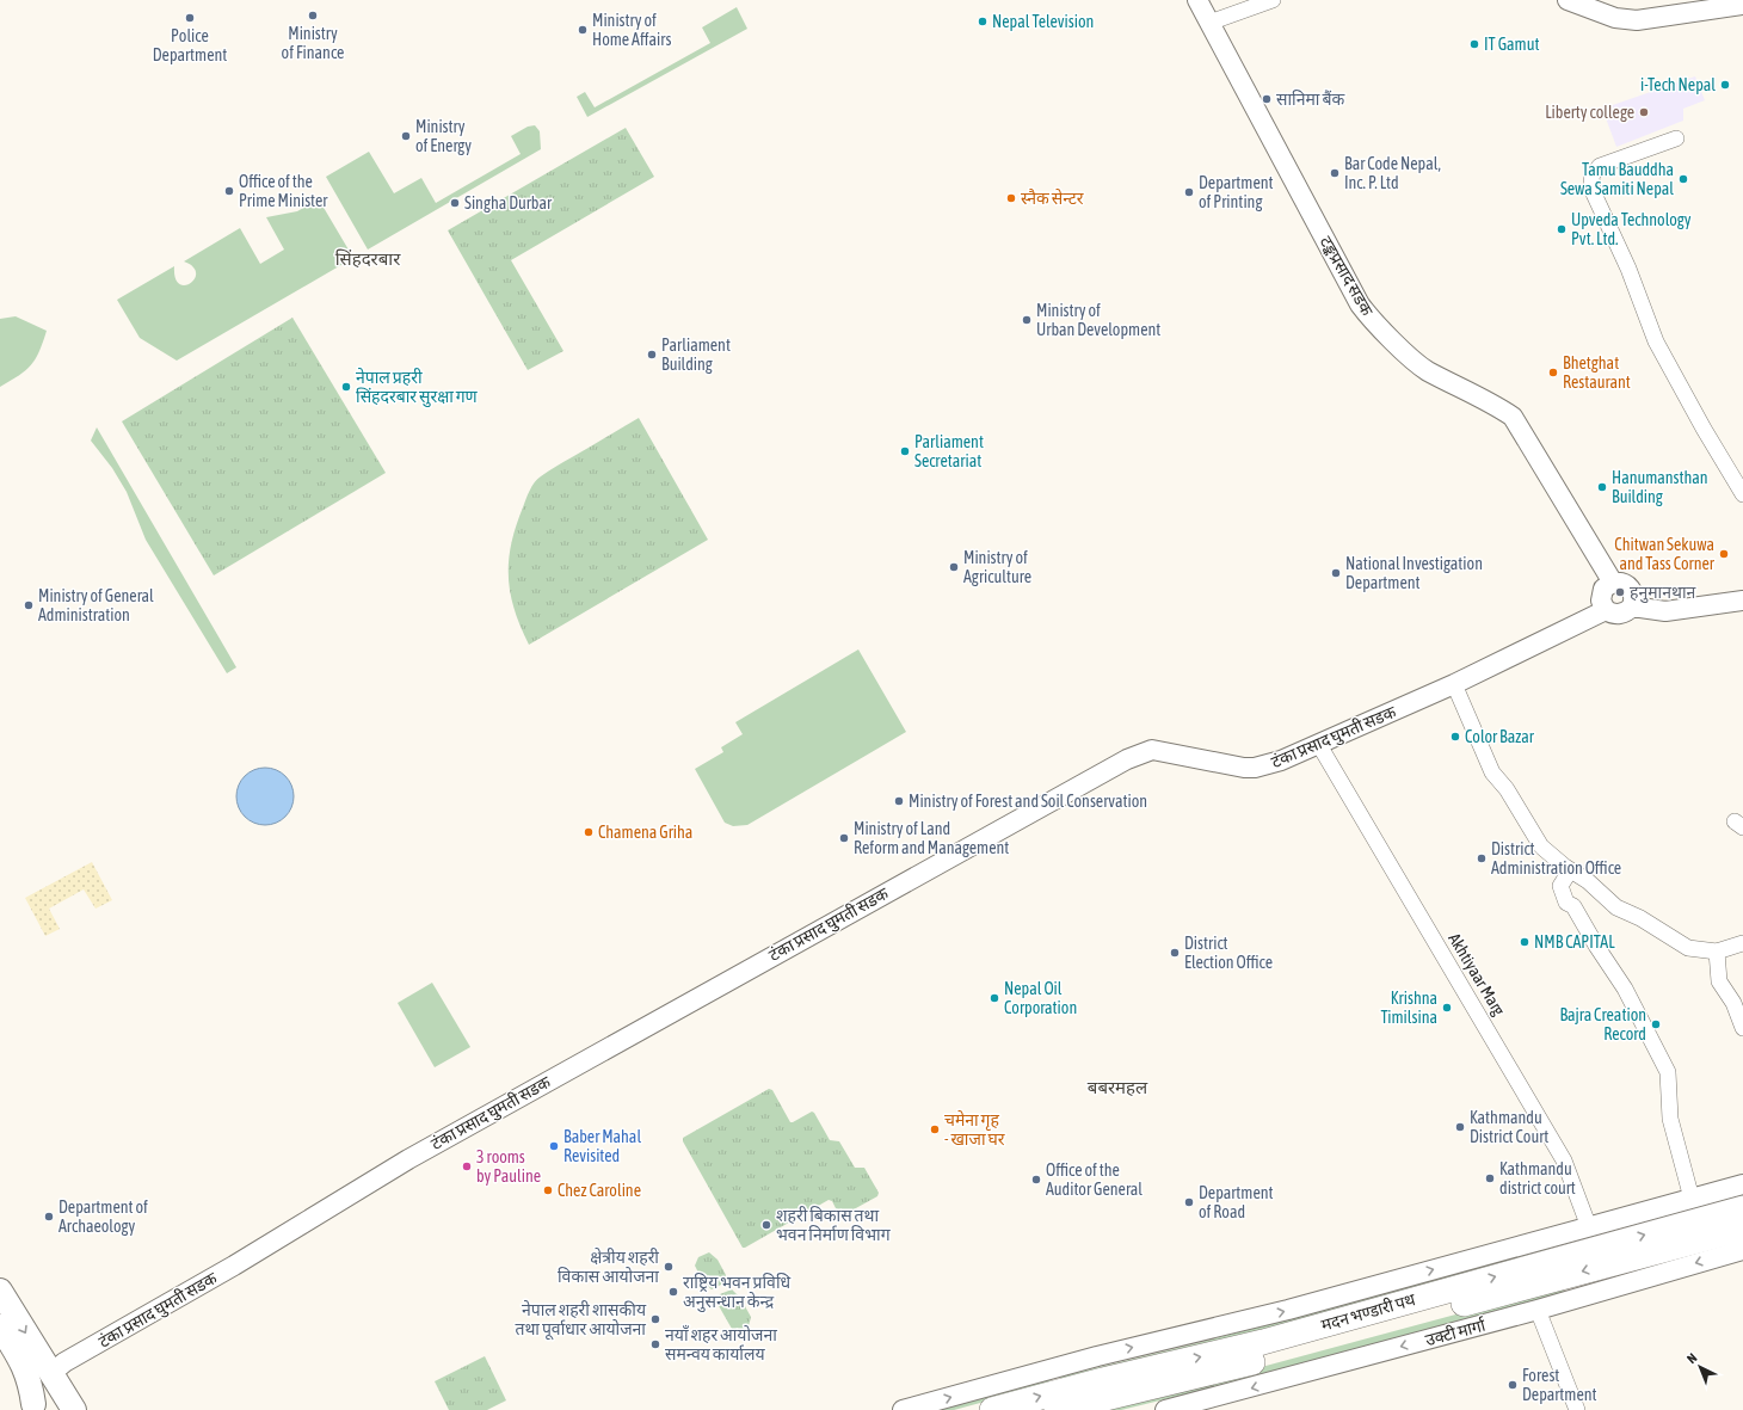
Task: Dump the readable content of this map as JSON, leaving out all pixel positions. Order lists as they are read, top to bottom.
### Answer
{
  "streets": {
    "highway": ["मदन भण्डारी पथ"],
    "street": [
      "टङ्कप्रसाद सडक",
      "टंका प्रसाद घुमती सडक",
      "Akhtiyaar Marg",
      "उक्टी मार्गा"
    ]
  },
  "crossings": [
    ["टङ्कप्रसाद सडक", "टंका प्रसाद घुमती सडक"],
    ["टंका प्रसाद घुमती सडक", "Akhtiyaar Marg"]
  ],
  "districts": ["सिंहदरबार", "बबरमहल"],
  "places": [
    "Ministry of Finance",
    "Police Department",
    "Nepal Television",
    "Ministry of Home Affairs",
    "IT Gamut",
    "i-Tech Nepal",
    "सानिमा बैंक",
    "Liberty college",
    "Ministry of Energy",
    "Bar Code Nepal, Inc. P. Ltd",
    "Tamu Bauddha Sewa Samiti Nepal",
    "Office of the Prime Minister",
    "Department of Printing",
    "स्नैक सेन्टर",
    "Singha Durbar",
    "Upveda Technology Pvt. Ltd.",
    "Ministry of Urban Development",
    "Parliament Building",
    "Bhetghat Restaurant",
    "नेपाल प्रहरी सिंहदरबार सुरक्षा गण",
    "Parliament Secretariat",
    "Hanumansthan Building",
    "Chitwan Sekuwa and Tass Corner",
    "Ministry of Agriculture",
    "National Investigation Department",
    "हनुमानथान",
    "Ministry of General Administration",
    "Color Bazar",
    "Ministry of Forest and Soil Conservation",
    "Chamena Griha",
    "Ministry of Land Reform and Management",
    "District Administration Office",
    "NMB CAPITAL",
    "District Election Office",
    "Nepal Oil Corporation",
    "Krishna Timilsina",
    "Bajra Creation Record",
    "Kathmandu District Court",
    "चमेना गृह - खाजा घर",
    "Baber Mahal Revisited",
    "3 rooms by Pauline",
    "Kathmandu district court",
    "Office of the Auditor General",
    "Chez Caroline",
    "Department of Road",
    "Department of Archaeology",
    "शहरी बिकास तथा भवन निर्माण विभाग",
    "क्षेत्रीय शहरी विकास आयोजना",
    "राष्ट्रिय भवन प्रविधि अनुसन्धान केन्द्र",
    "नेपाल शहरी शासकीय तथा पूर्वाधार आयोजना",
    "नयाँ शहर आयोजना समन्वय कार्यालय",
    "Forest Department"
  ],
  "north": "top left"
}
